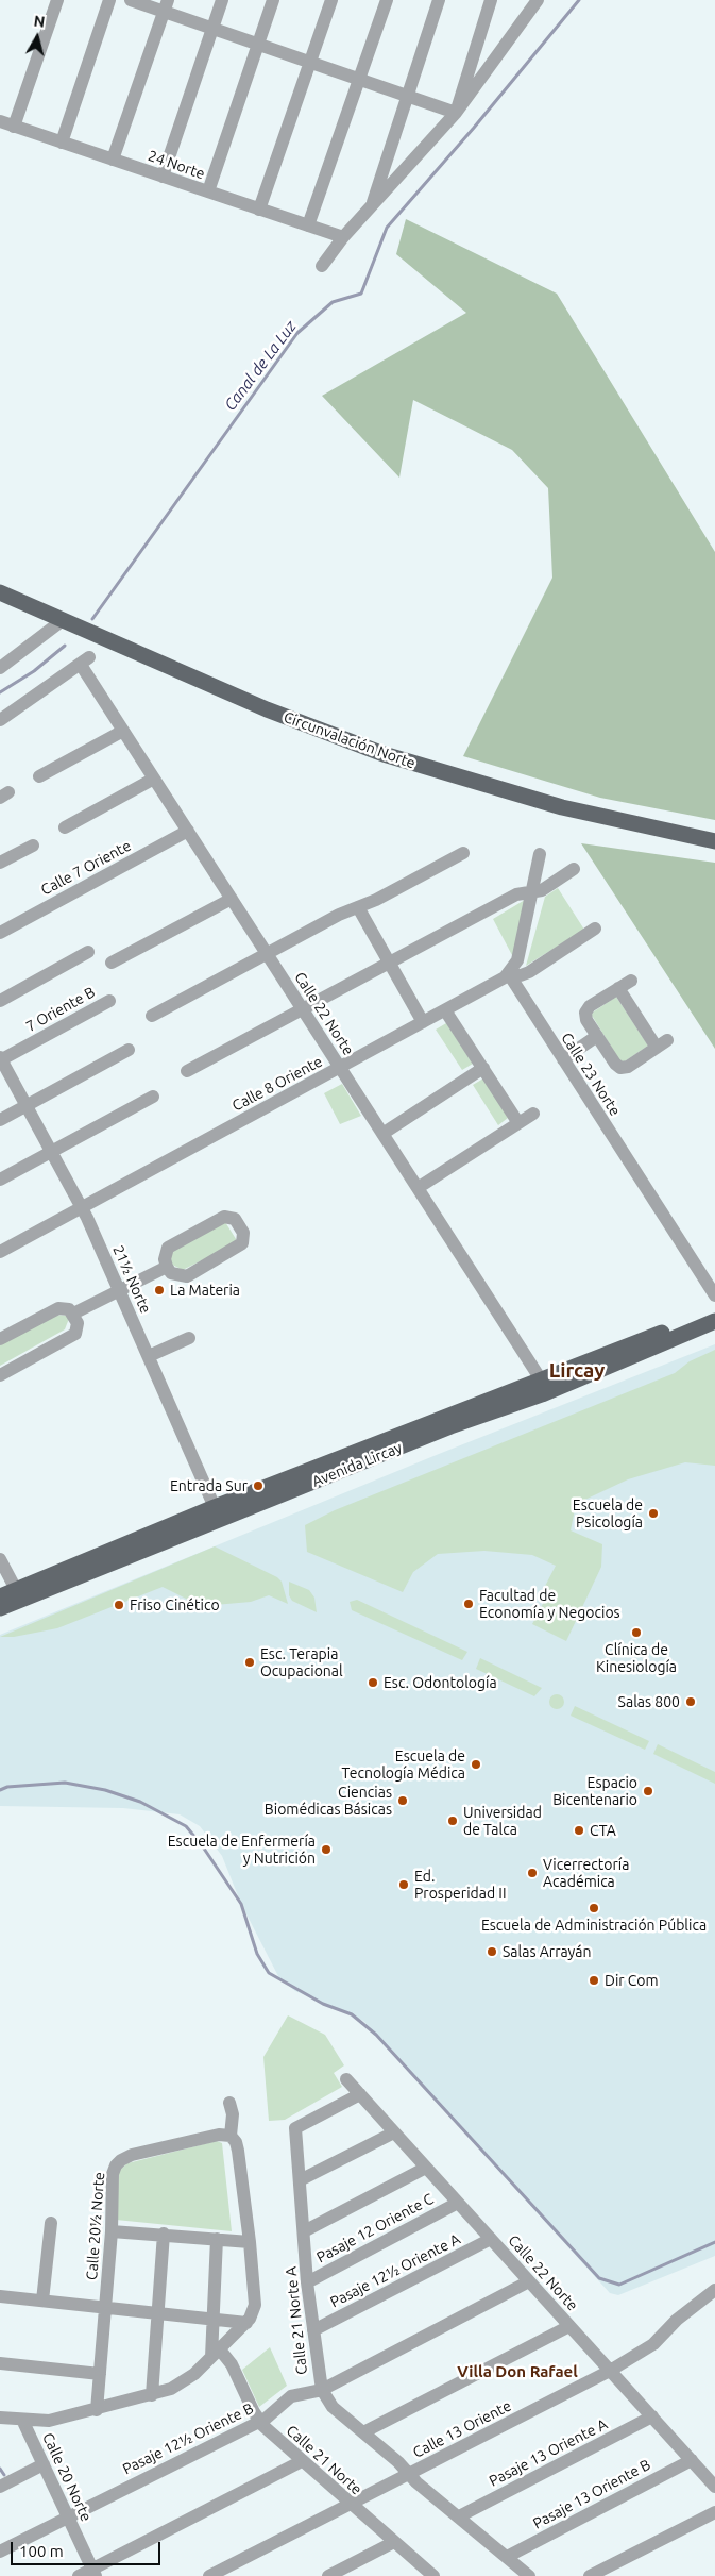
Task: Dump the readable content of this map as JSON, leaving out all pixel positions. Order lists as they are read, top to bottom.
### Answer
{
  "streets": {
    "main road": ["Circunvalación Norte", "Avenida Lircay"],
    "street": [
      "24 Norte",
      "Calle 7 Oriente",
      "7 Oriente B",
      "Calle 22 Norte",
      "Calle 23 Norte",
      "Calle 8 Oriente",
      "21½ Norte",
      "Calle 20½ Norte",
      "Pasaje 12 Oriente C",
      "Pasaje 12½ Oriente A",
      "Calle 21 Norte A",
      "Calle 13 Oriente",
      "Pasaje 12½ Oriente B",
      "Pasaje 13 Oriente A",
      "Calle 21 Norte",
      "Calle 20 Norte",
      "Pasaje 13 Oriente B"
    ]
  },
  "crossings": [
    ["Calle 7 Oriente", "Calle 22 Norte"],
    ["7 Oriente B", "21½ Norte"],
    ["Calle 22 Norte", "Calle 8 Oriente"],
    ["Calle 22 Norte", "Avenida Lircay"],
    ["Calle 22 Norte", "Pasaje 12 Oriente C"],
    ["Calle 22 Norte", "Pasaje 12½ Oriente A"],
    ["Calle 22 Norte", "Calle 21 Norte A"],
    ["Calle 22 Norte", "Calle 13 Oriente"],
    ["Calle 22 Norte", "Pasaje 12½ Oriente B"],
    ["Calle 22 Norte", "Pasaje 13 Oriente A"],
    ["Calle 22 Norte", "Pasaje 13 Oriente B"],
    ["Calle 23 Norte", "Calle 8 Oriente"],
    ["Calle 8 Oriente", "21½ Norte"],
    ["21½ Norte", "Avenida Lircay"],
    ["Pasaje 12 Oriente C", "Calle 21 Norte A"],
    ["Pasaje 12½ Oriente A", "Calle 21 Norte A"],
    ["Calle 21 Norte A", "Calle 13 Oriente"],
    ["Calle 21 Norte A", "Pasaje 12½ Oriente B"],
    ["Calle 21 Norte A", "Pasaje 13 Oriente A"],
    ["Calle 21 Norte A", "Pasaje 13 Oriente B"],
    ["Calle 13 Oriente", "Calle 21 Norte"],
    ["Pasaje 12½ Oriente B", "Calle 21 Norte"],
    ["Pasaje 12½ Oriente B", "Calle 20 Norte"]
  ],
  "districts": ["Lircay", "Villa Don Rafael"],
  "water": ["Canal de La Luz"],
  "places": [
    "La Materia",
    "Entrada Sur",
    "Escuela de Psicología",
    "Facultad de Economía y Negocios",
    "Friso Cinético",
    "Clínica de Kinesiología",
    "Esc. Terapia Ocupacional",
    "Esc. Odontología",
    "Salas 800",
    "Escuela de Tecnología Médica",
    "Espacio Bicentenario",
    "Ciencias Biomédicas Básicas",
    "Universidad de Talca",
    "CTA",
    "Escuela de Enfermería y Nutrición",
    "Vicerrectoría Académica",
    "Ed. Prosperidad II",
    "Escuela de Administración Pública",
    "Salas Arrayán",
    "Dir Com"
  ],
  "scale_bar": "100 m",
  "north": "top"
}
